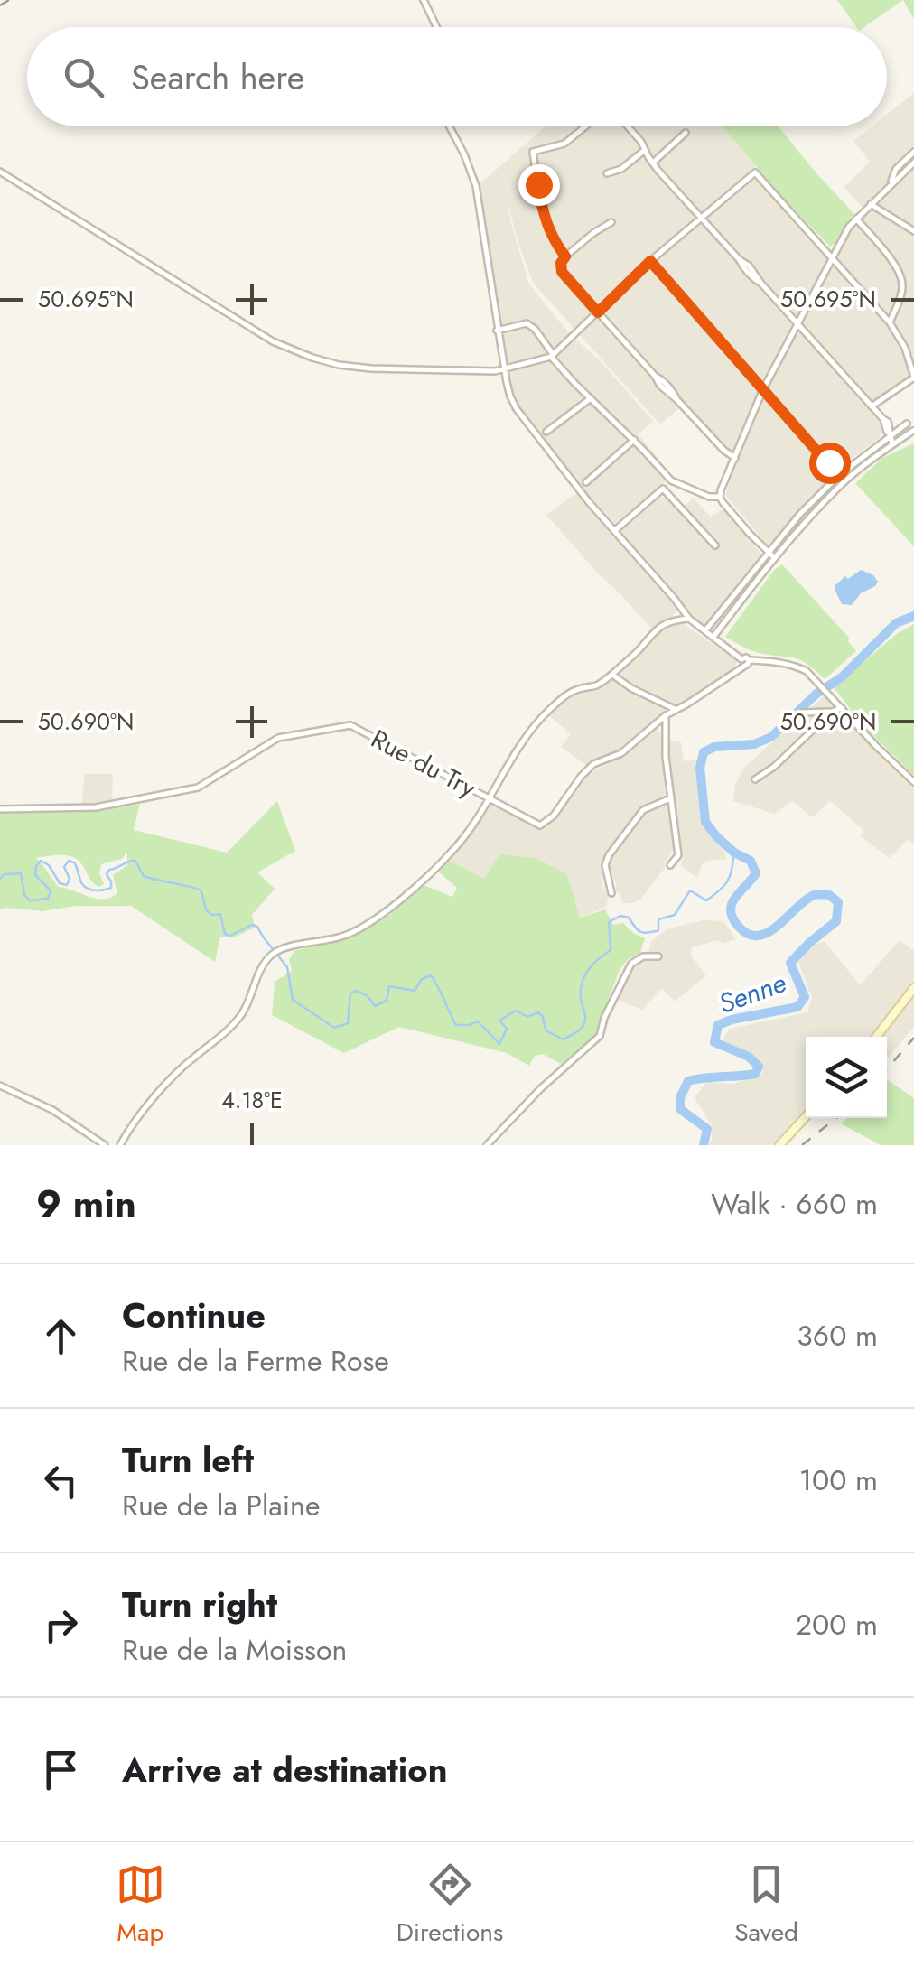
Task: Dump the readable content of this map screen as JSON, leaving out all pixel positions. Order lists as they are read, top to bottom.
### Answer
{
  "streets": {
    "street": ["Rue du Try"]
  },
  "water": ["Senne"],
  "page": {
    "search": "Search here",
    "heading": ["9 min", "Walk · 660 m"],
    "list": [
      ["Continue", "Rue de la Ferme Rose", "360 m"],
      ["Turn left", "Rue de la Plaine", "100 m"],
      ["Turn right", "Rue de la Moisson", "200 m"],
      "Arrive at destination"
    ],
    "nav": ["Map", "Directions", "Saved"]
  },
  "coordinates": ["50.695°N", "50.690°N", "4.18°E"]
}
